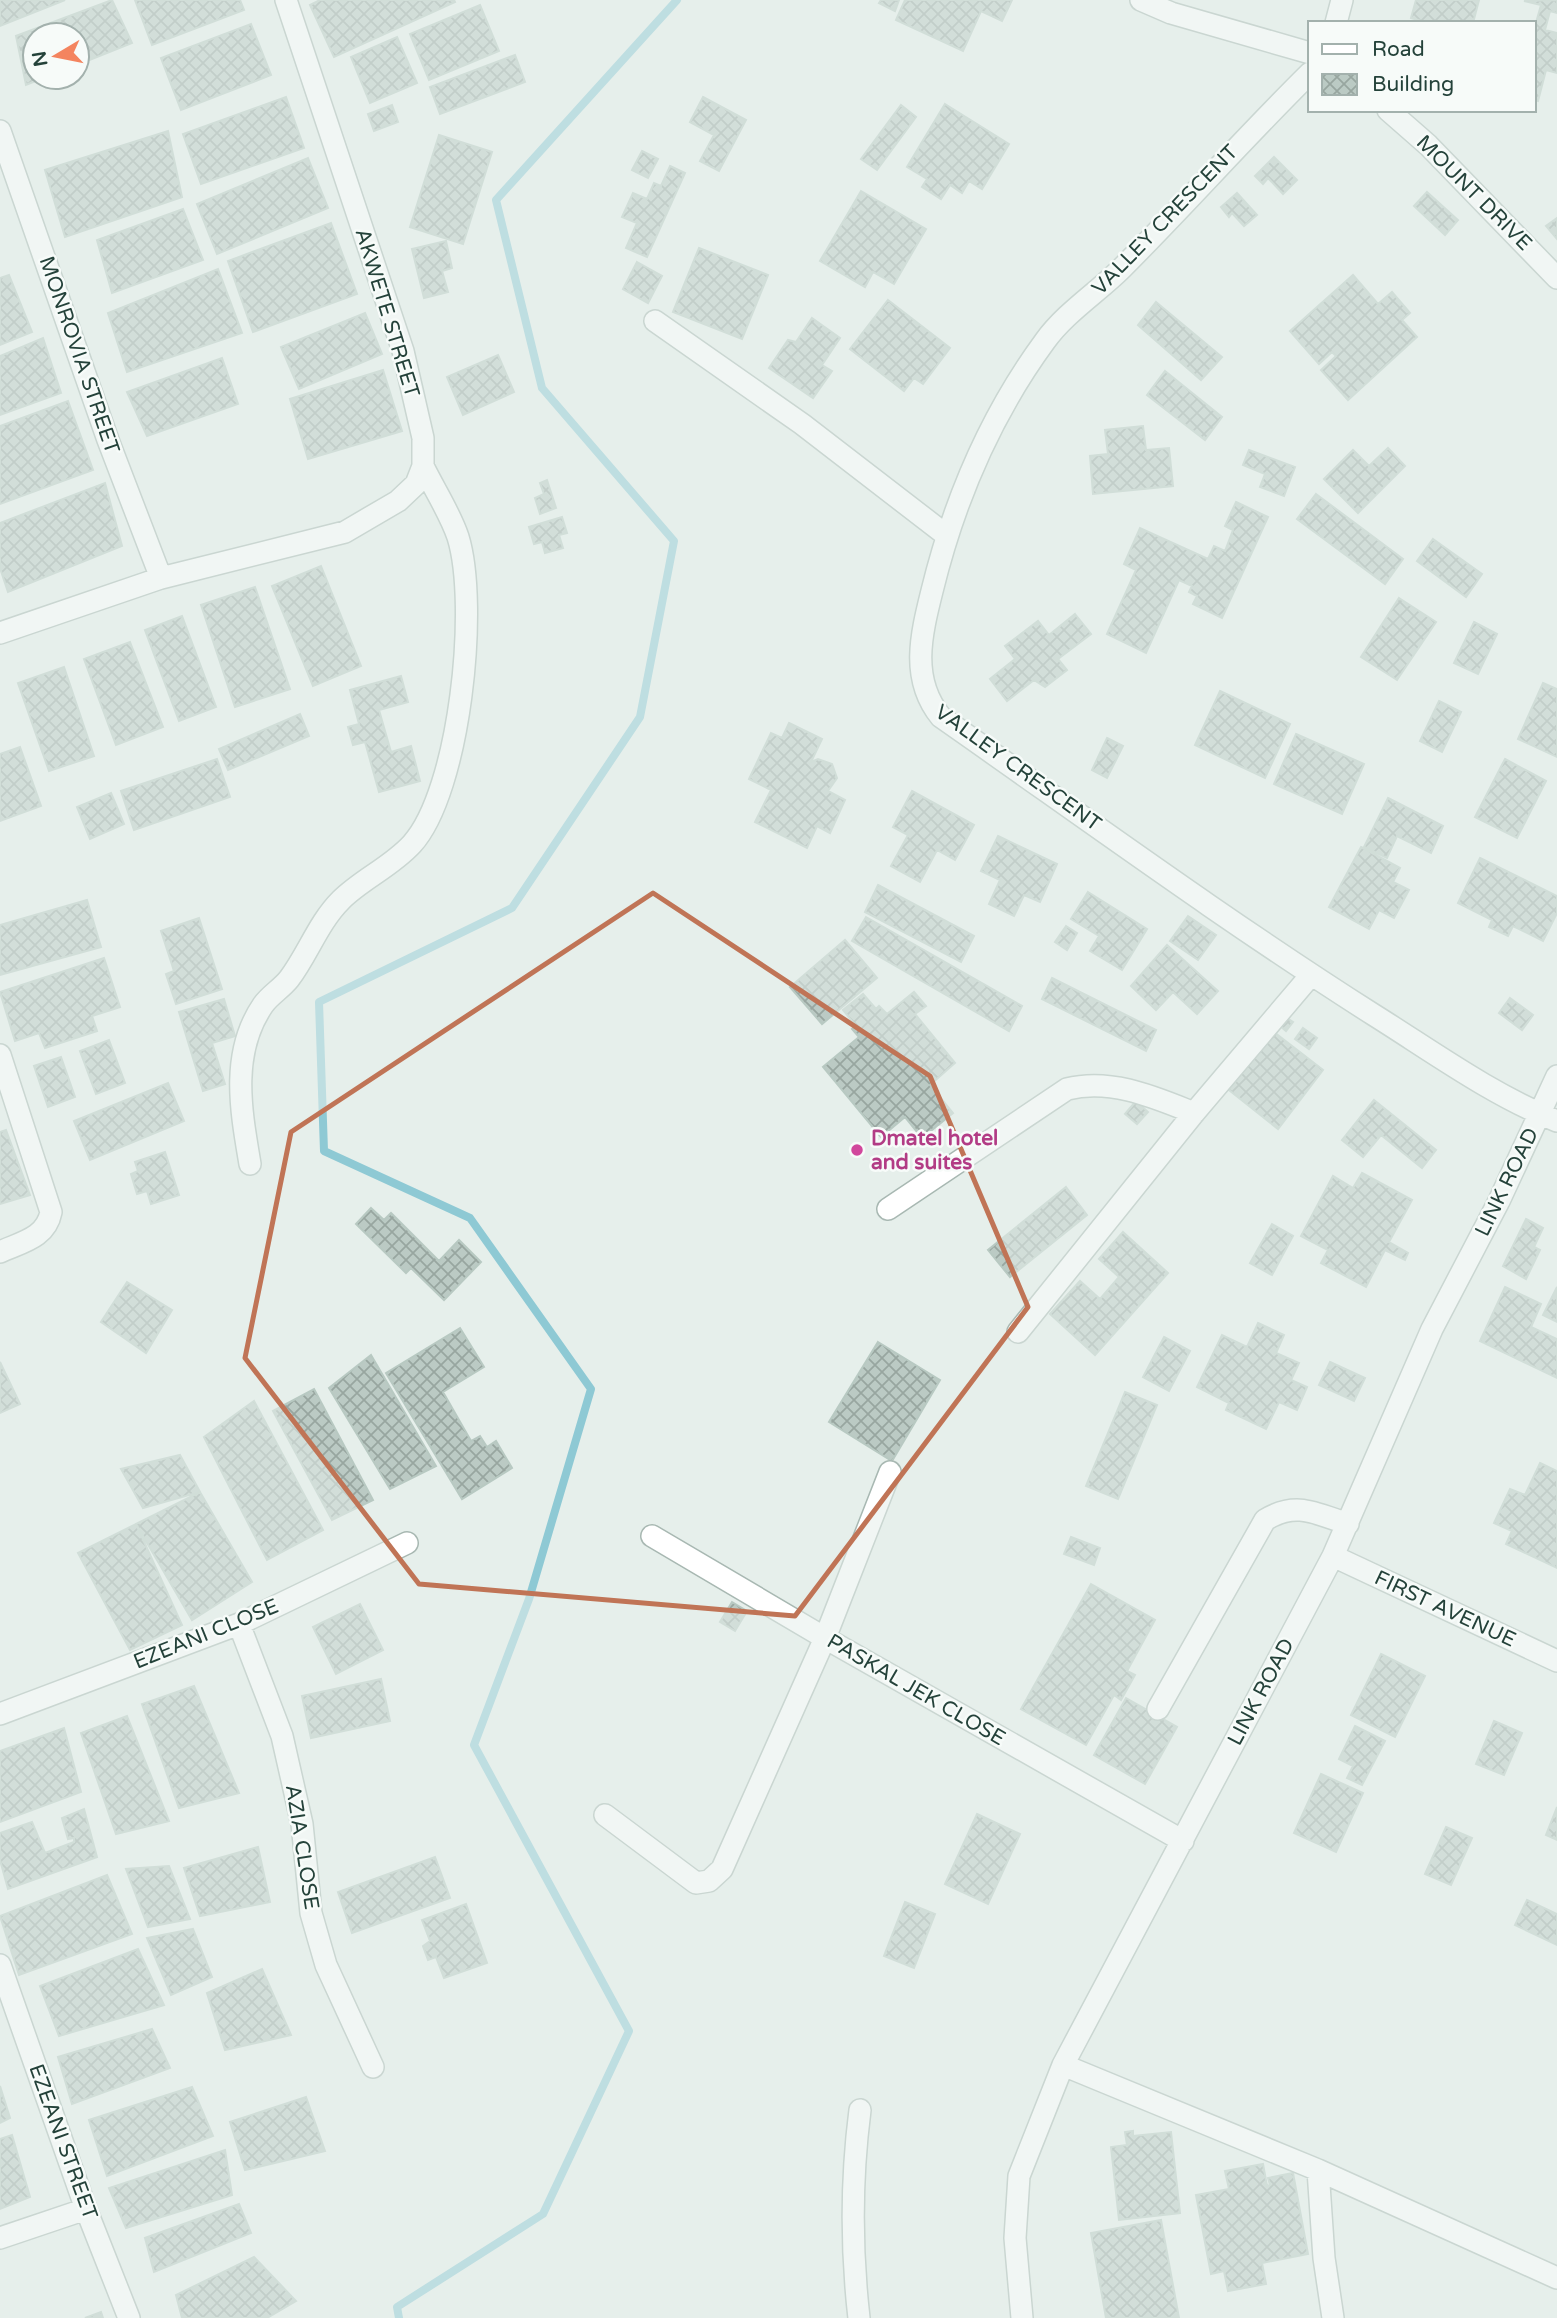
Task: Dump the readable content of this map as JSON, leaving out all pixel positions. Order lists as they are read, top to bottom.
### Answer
{
  "streets": {
    "street": [
      "MOUNT DRIVE",
      "VALLEY CRESCENT",
      "AKWETE STREET",
      "MONROVIA STREET",
      "LINK ROAD",
      "FIRST AVENUE",
      "EZEANI CLOSE",
      "PASKAL JEK CLOSE",
      "AZIA CLOSE",
      "EZEANI STREET"
    ]
  },
  "crossings": [
    ["VALLEY CRESCENT", "LINK ROAD"],
    ["LINK ROAD", "FIRST AVENUE"],
    ["LINK ROAD", "PASKAL JEK CLOSE"],
    ["EZEANI CLOSE", "AZIA CLOSE"]
  ],
  "places": ["Dmatel hotel and suites"],
  "legend": ["Road", "Building"],
  "north": "left"
}
